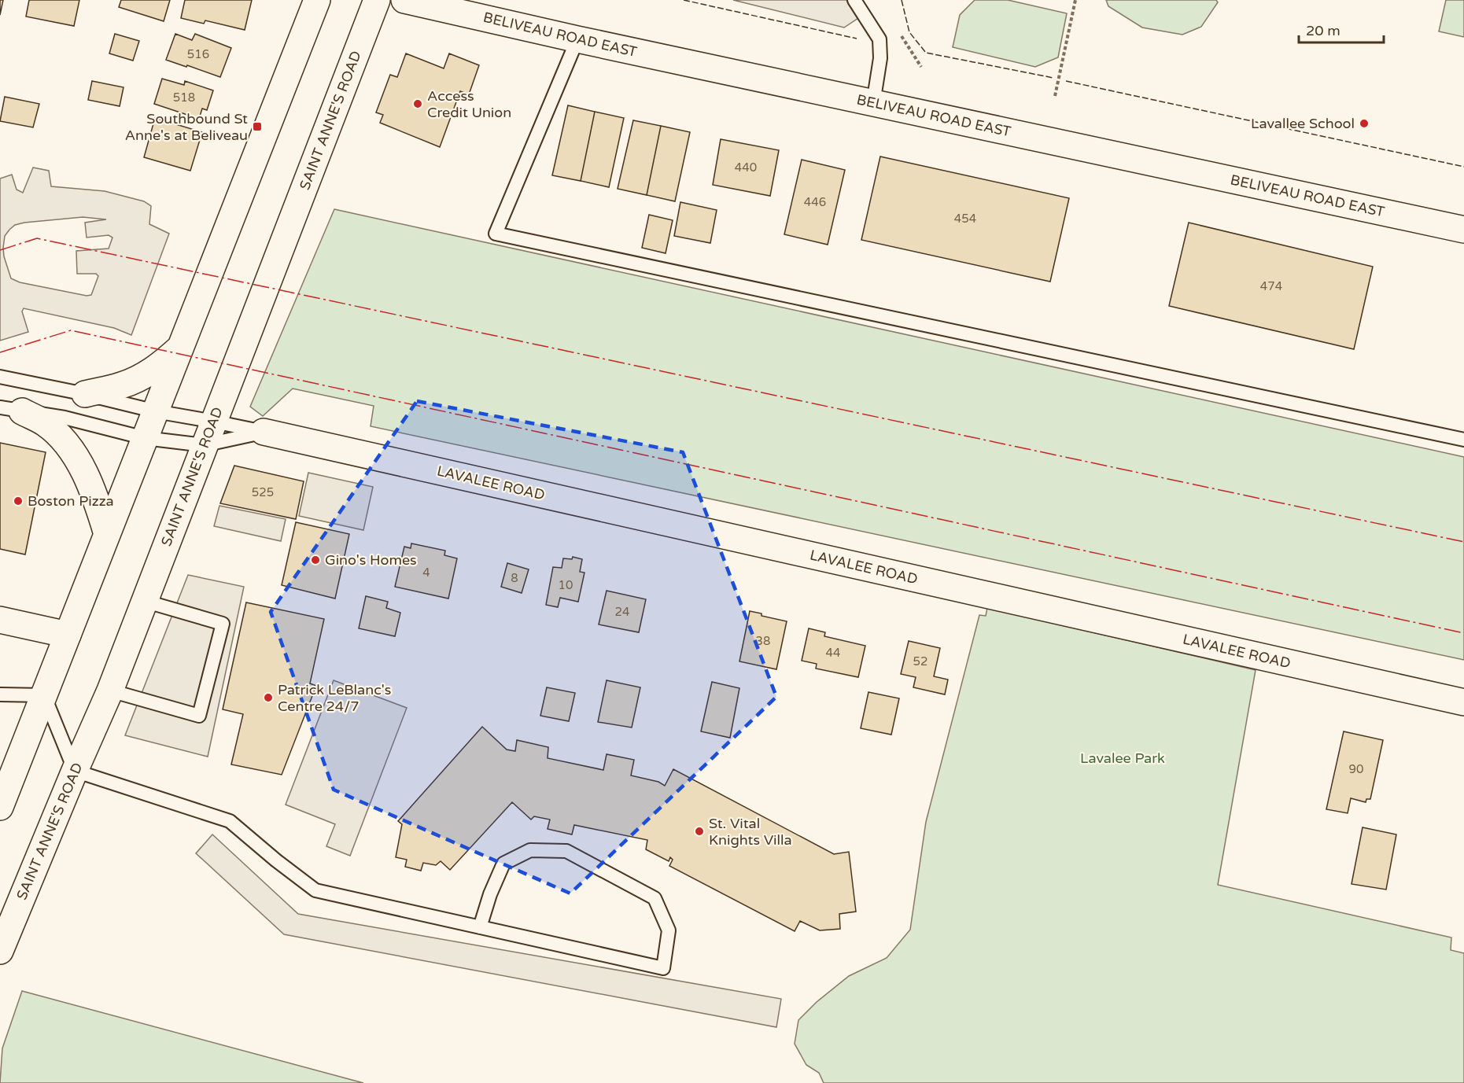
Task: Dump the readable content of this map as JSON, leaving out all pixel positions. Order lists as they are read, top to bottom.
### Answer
{
  "streets": {
    "street": ["BELIVEAU ROAD EAST", "SAINT ANNE'S ROAD", "LAVALEE ROAD"]
  },
  "crossings": [
    ["SAINT ANNE'S ROAD", "LAVALEE ROAD"]
  ],
  "parks": ["Lavalee Park"],
  "places": {
    "other": [
      "Access Credit Union",
      "Lavallee School",
      "Boston Pizza",
      "Gino's Homes",
      "Patrick LeBlanc's Centre 24/7",
      "St. Vital Knights Villa"
    ],
    "transit": ["Southbound St Anne's at Beliveau"]
  },
  "house_numbers": [
    "516",
    "518",
    "440",
    "446",
    "454",
    "474",
    "525",
    "4",
    "8",
    "10",
    "24",
    "38",
    "44",
    "52",
    "90"
  ],
  "scale_bar": "20 m"
}
